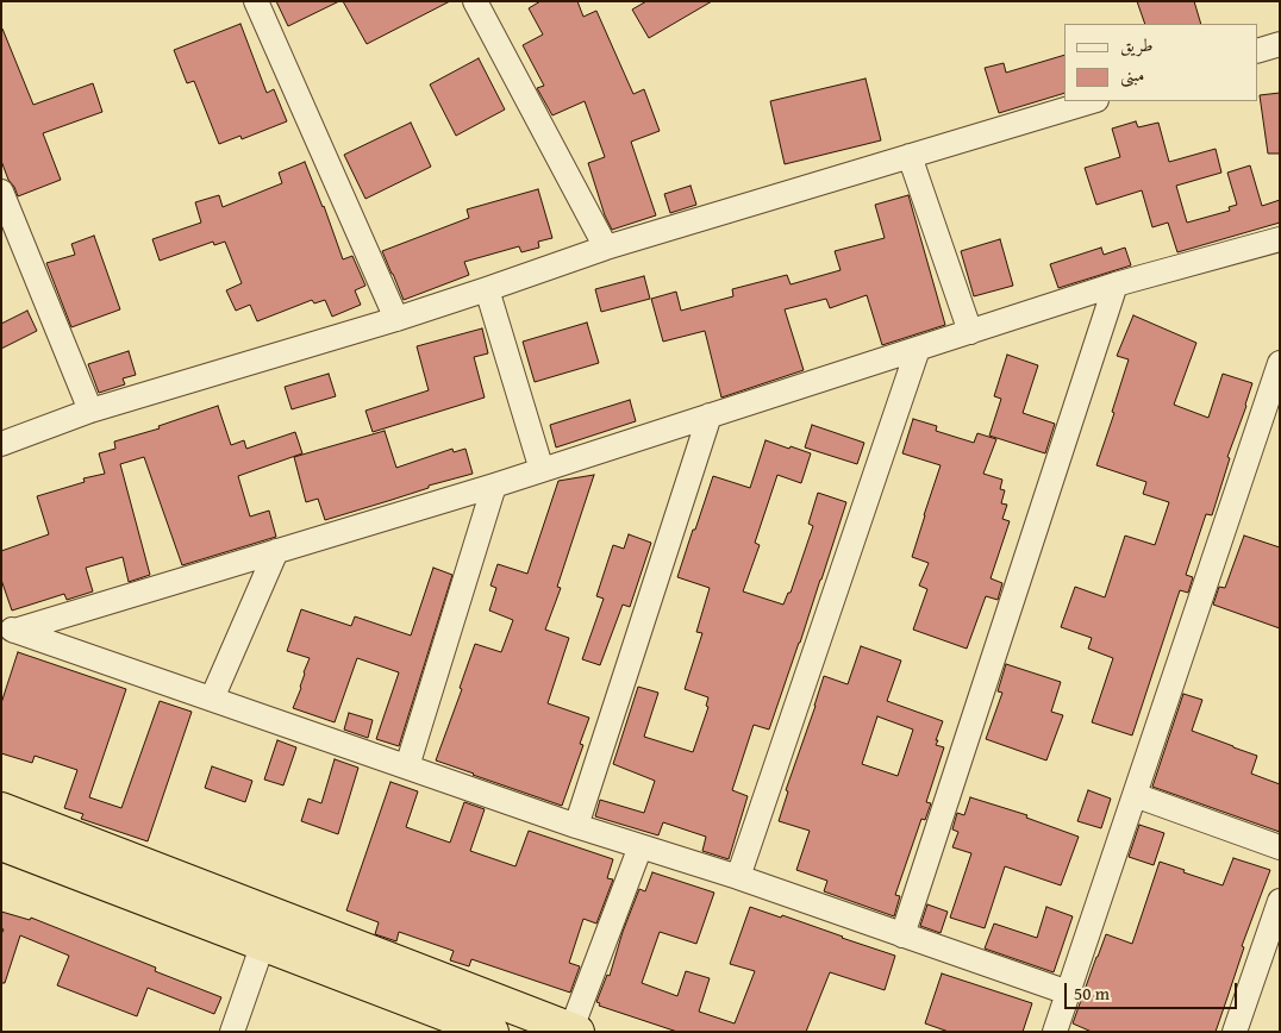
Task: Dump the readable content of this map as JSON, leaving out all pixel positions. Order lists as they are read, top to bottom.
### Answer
{
  "legend": ["طريق", "مبنى"],
  "scale_bar": "50 m"
}
